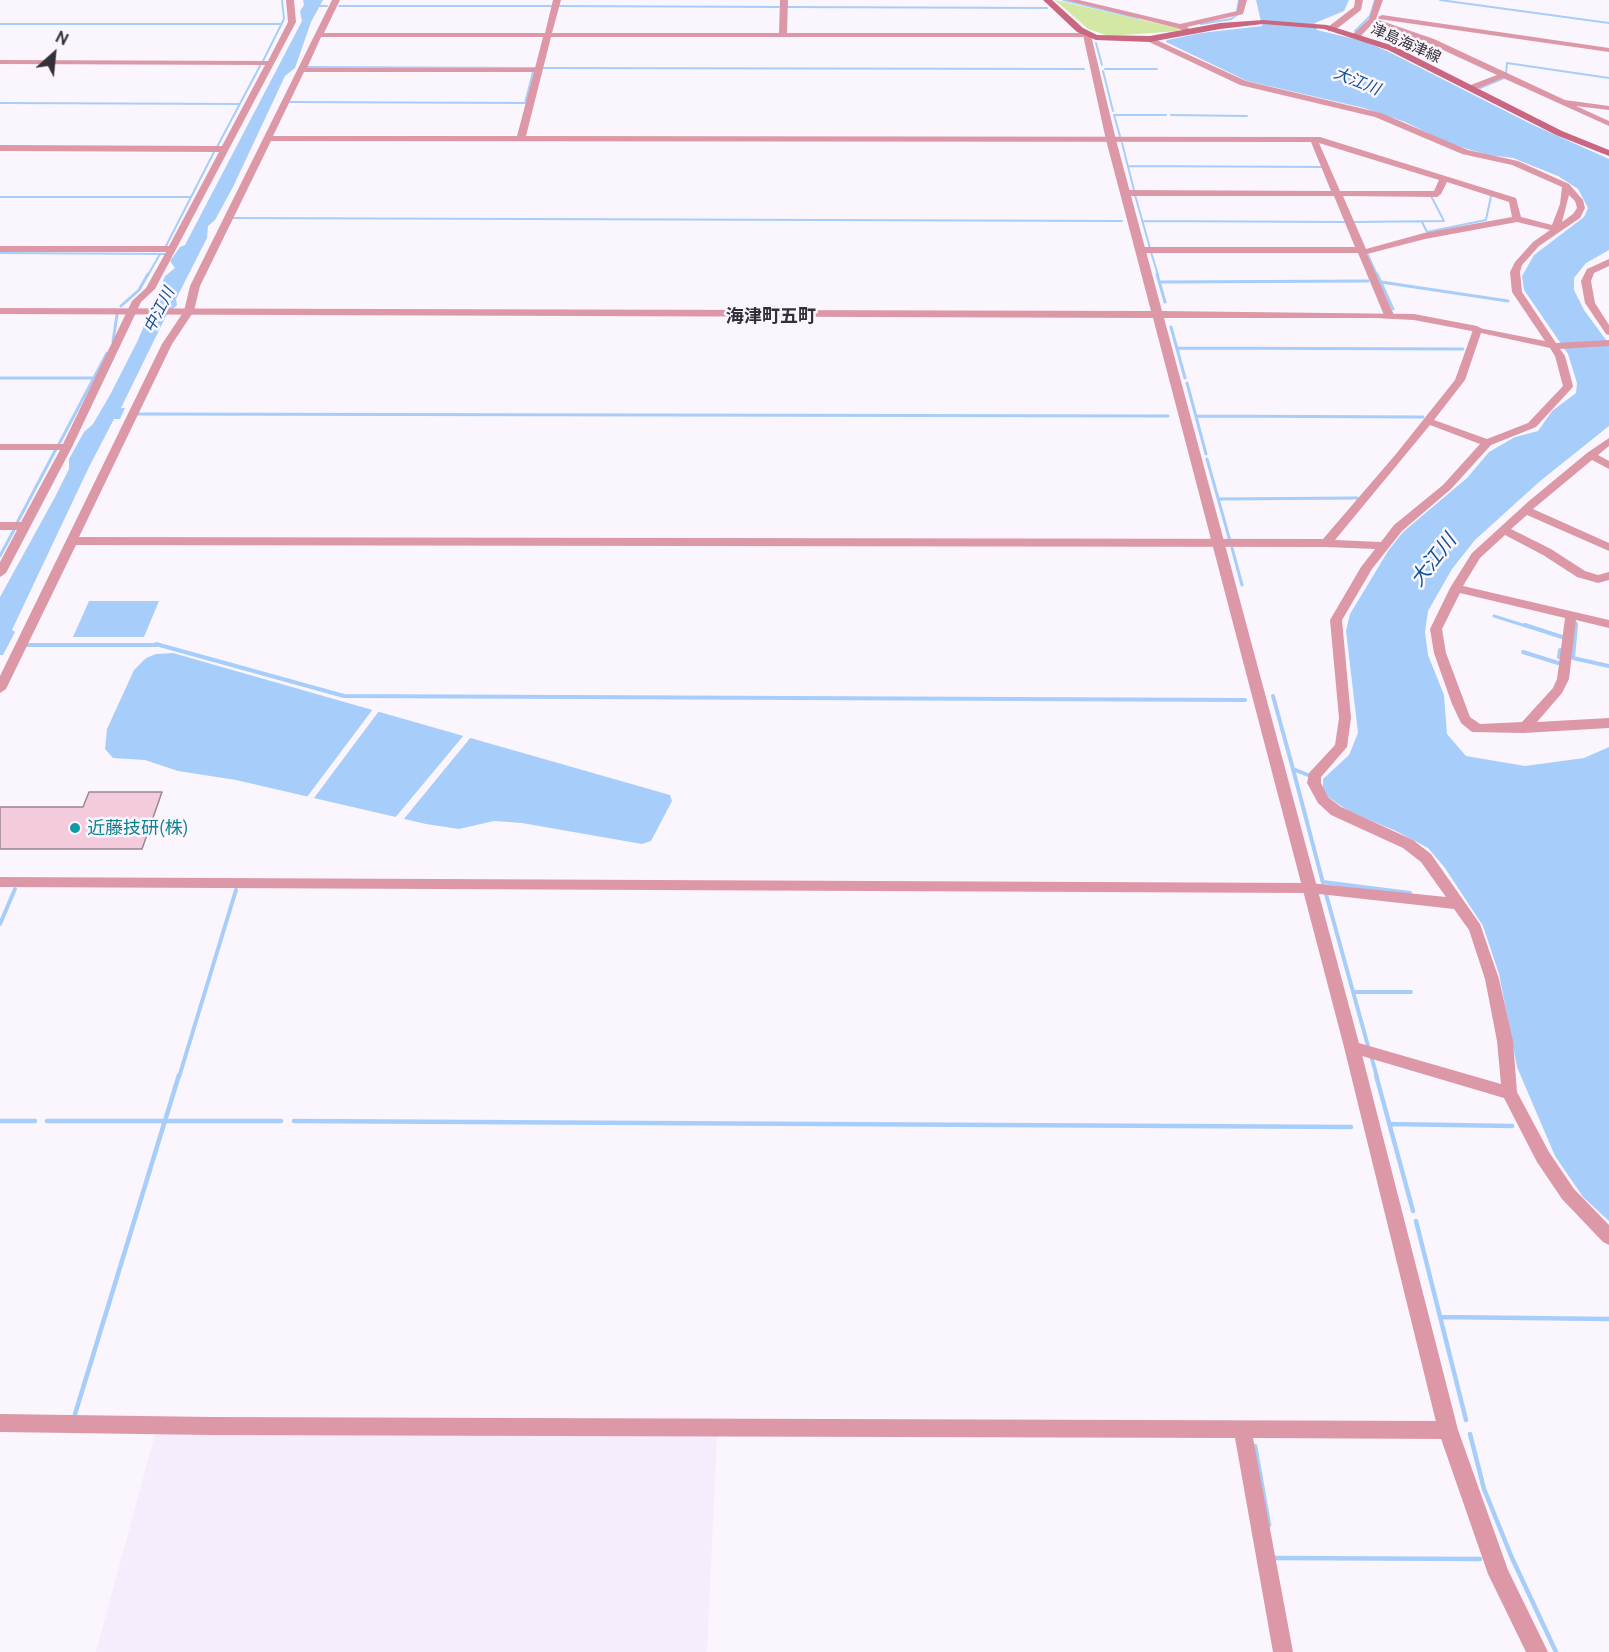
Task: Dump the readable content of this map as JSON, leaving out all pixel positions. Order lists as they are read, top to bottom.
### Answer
{
  "streets": {
    "main road": ["津島海津線"]
  },
  "districts": ["海津町五町"],
  "water": ["大江川", "中江川"],
  "places": ["近藤技研(株)"],
  "north": "top right"
}
